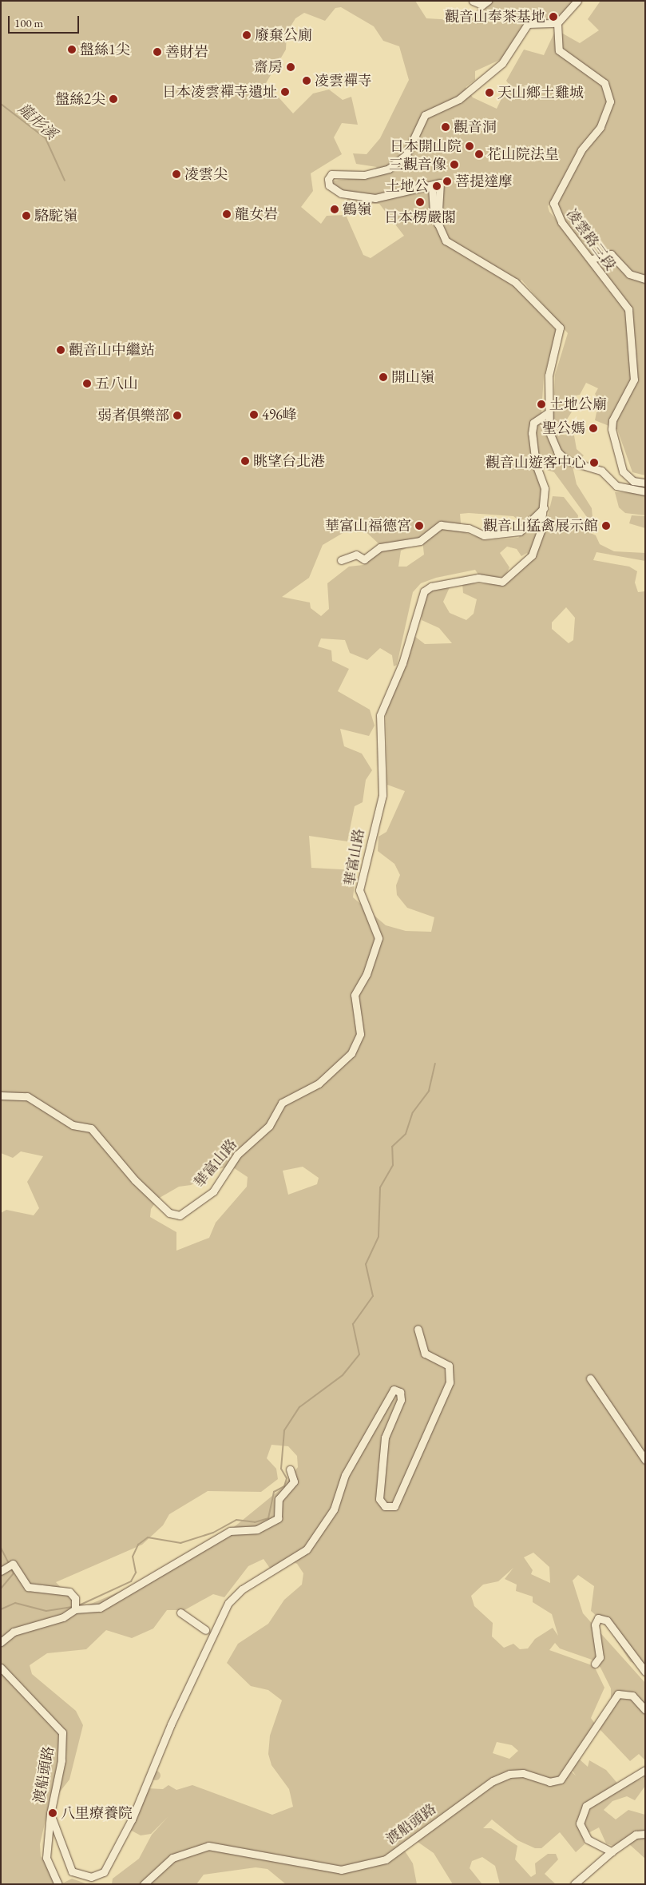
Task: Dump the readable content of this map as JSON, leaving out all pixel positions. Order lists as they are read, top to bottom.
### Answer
{
  "streets": {
    "street": ["凌雲路三段", "華富山路", "渡船頭路"]
  },
  "water": ["龍形溪"],
  "places": [
    "觀音山奉茶基地",
    "廢棄公廁",
    "盤絲1尖",
    "善財岩",
    "齋房",
    "凌雲禪寺",
    "日本凌雲禪寺遺址",
    "天山鄉土雞城",
    "盤絲2尖",
    "觀音洞",
    "日本開山院",
    "花山院法皇",
    "三觀音像",
    "凌雲尖",
    "菩提達摩",
    "土地公",
    "日本楞嚴閣",
    "鶴嶺",
    "龍女岩",
    "駱駝嶺",
    "觀音山中繼站",
    "開山嶺",
    "五八山",
    "土地公廟",
    "496峰",
    "弱者俱樂部",
    "聖公媽",
    "眺望台北港",
    "觀音山遊客中心",
    "華富山福德宮",
    "觀音山猛禽展示館",
    "八里療養院"
  ],
  "scale_bar": "100 m"
}
